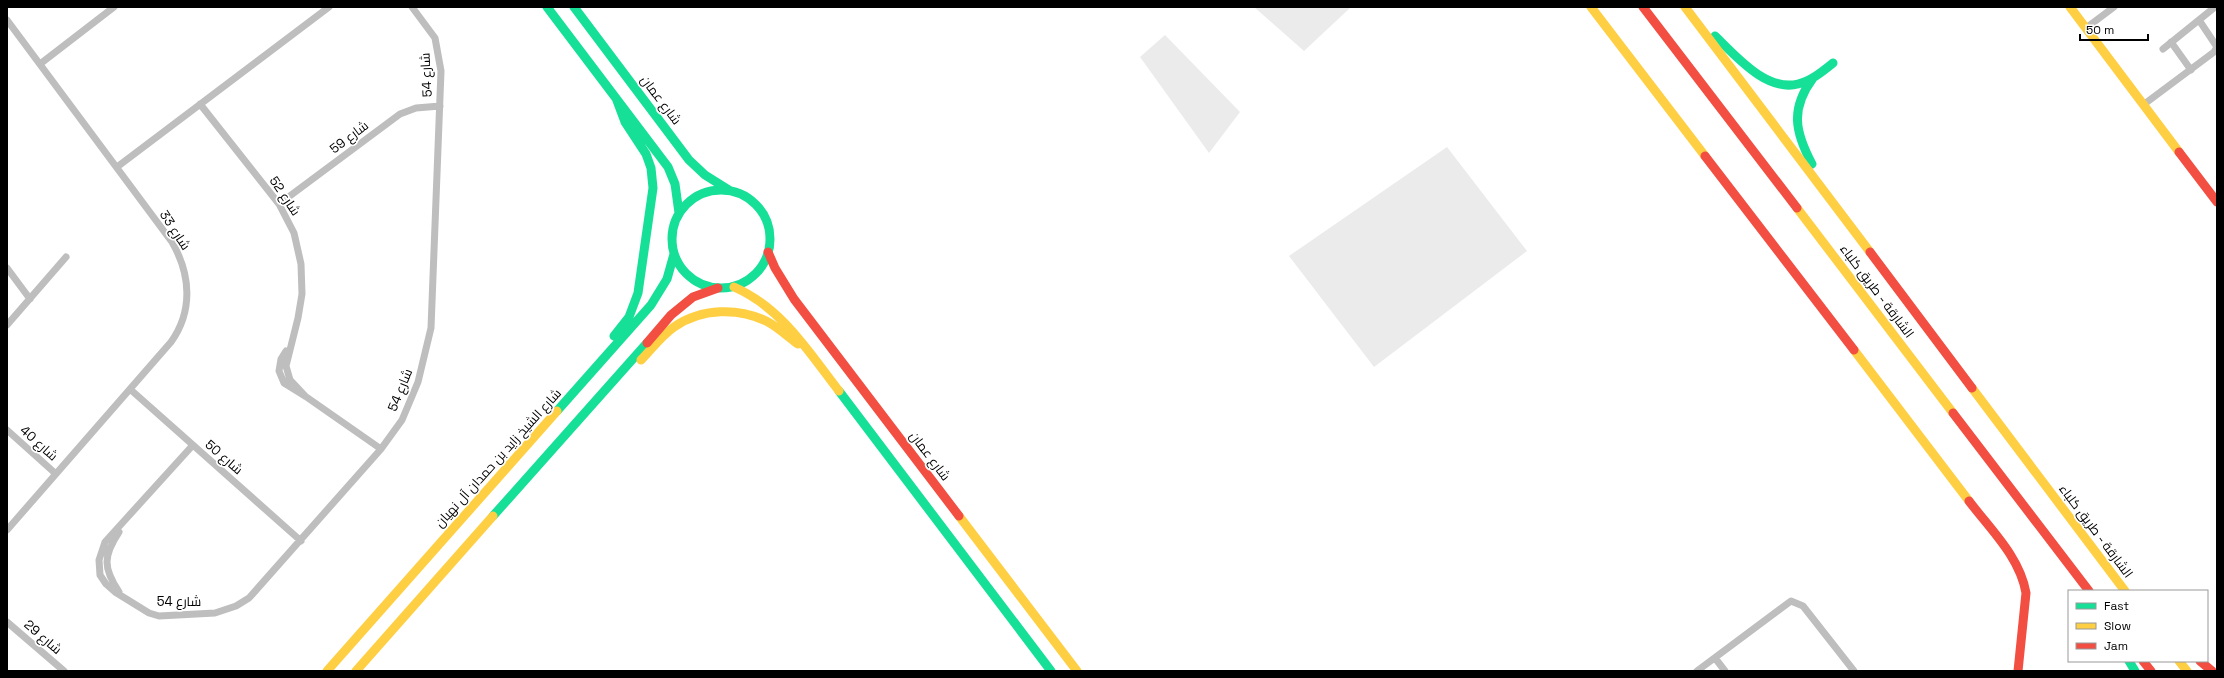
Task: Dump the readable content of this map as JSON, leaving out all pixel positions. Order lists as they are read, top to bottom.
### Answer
{
  "streets": {
    "main road": ["شارع عمان", "الشارقة - طريق كلباء", "شارع الشيخ زايد بن حمدان آل نهيان"],
    "street": [
      "شارع 54",
      "شارع 59",
      "شارع 52",
      "شارع 33",
      "شارع 40",
      "شارع 50",
      "شارع 29"
    ]
  },
  "crossings": [
    ["شارع 54", "شارع 59"],
    ["شارع 54", "شارع 52"],
    ["شارع 54", "شارع 50"],
    ["شارع عمان", "شارع الشيخ زايد بن حمدان آل نهيان"],
    ["شارع 59", "شارع 52"],
    ["شارع 33", "شارع 40"],
    ["شارع 33", "شارع 50"]
  ],
  "legend": ["Fast", "Slow", "Jam"],
  "scale_bar": "50 m"
}
